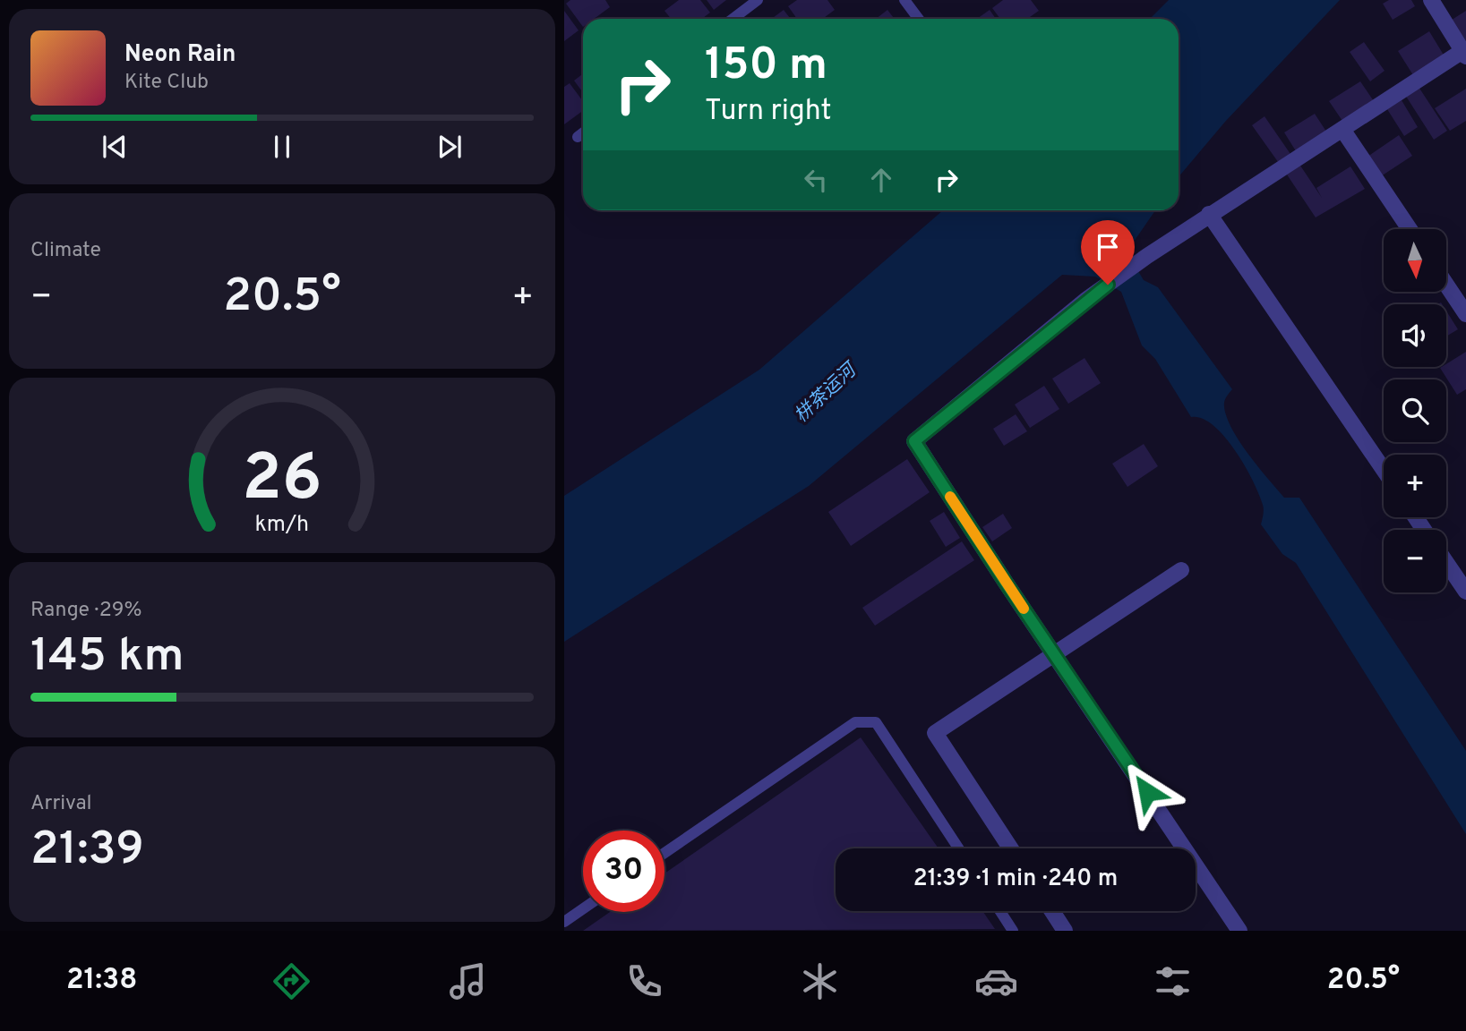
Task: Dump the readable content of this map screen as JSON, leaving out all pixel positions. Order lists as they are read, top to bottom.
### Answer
{
  "water": ["栟茶运河"],
  "north": "bottom",
  "page": {
    "turn": ["150 m", "Turn right"],
    "song": ["Neon Rain", "Kite Club"],
    "tile": [
      "Climate",
      ["Range · 29%", "145 km"],
      ["Arrival", "21:39"]
    ],
    "map_buttons": ["+", "−"],
    "heat": ["−", "20.5°", "+"],
    "limit": "30",
    "trip": "21:39 · 1 min · 240 m",
    "tabs": ["21:38", "20.5°"],
    "gauge": ["26", "km/h"]
  }
}
